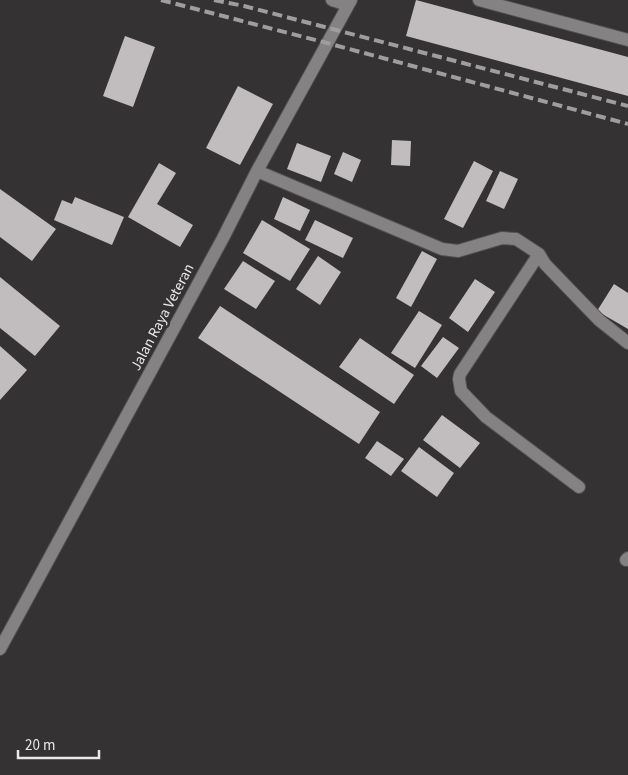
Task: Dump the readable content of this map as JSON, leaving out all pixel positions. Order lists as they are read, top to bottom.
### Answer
{
  "streets": {
    "street": ["Jalan Raya Veteran"]
  },
  "scale_bar": "20 m"
}
